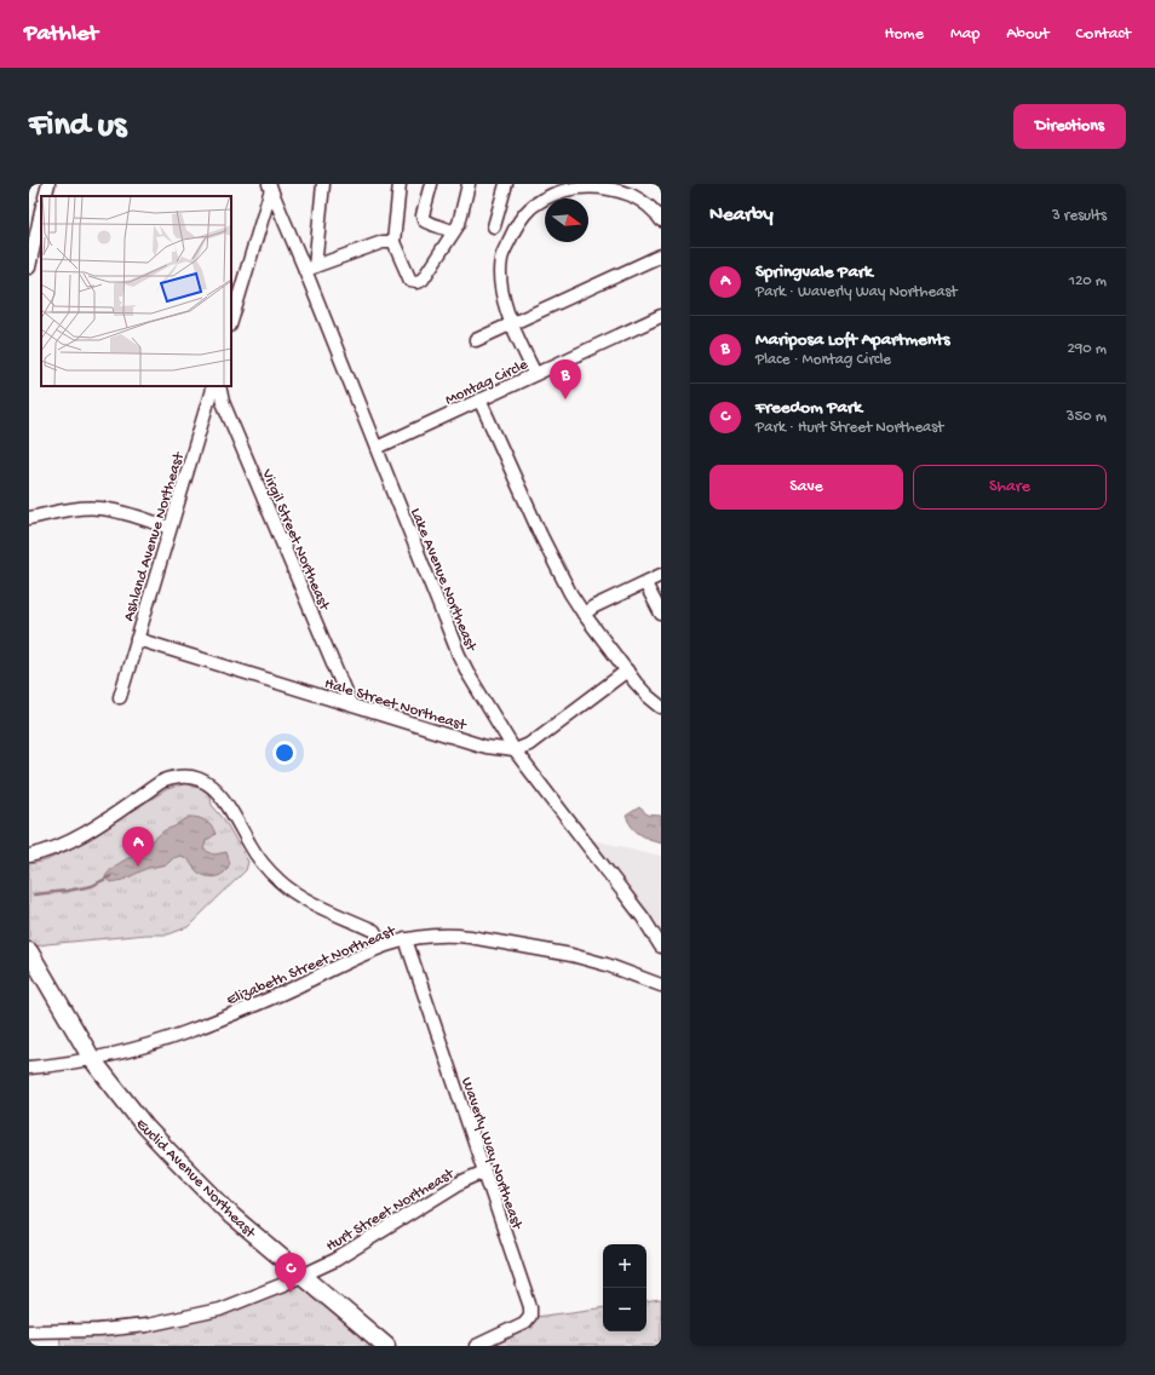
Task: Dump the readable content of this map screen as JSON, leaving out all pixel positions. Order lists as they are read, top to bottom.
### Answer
{
  "streets": {
    "street": [
      "Montag Circle",
      "Ashland Avenue Northeast",
      "Virgil Street Northeast",
      "Lake Avenue Northeast",
      "Hale Street Northeast",
      "Elizabeth Street Northeast",
      "Waverly Way Northeast",
      "Euclid Avenue Northeast",
      "Hurt Street Northeast"
    ]
  },
  "crossings": [
    ["Montag Circle", "Lake Avenue Northeast"],
    ["Ashland Avenue Northeast", "Hale Street Northeast"],
    ["Virgil Street Northeast", "Hale Street Northeast"],
    ["Lake Avenue Northeast", "Hale Street Northeast"],
    ["Elizabeth Street Northeast", "Waverly Way Northeast"],
    ["Elizabeth Street Northeast", "Euclid Avenue Northeast"],
    ["Waverly Way Northeast", "Hurt Street Northeast"],
    ["Euclid Avenue Northeast", "Hurt Street Northeast"]
  ],
  "north": "right",
  "page": {
    "header": "Pathlet",
    "nav": [
      "Home",
      "Map",
      "About",
      "Contact"
    ],
    "buttons": [
      "Directions",
      ["Save", "Share"]
    ],
    "title": "Find us",
    "heading": ["Nearby", "3 results"],
    "list": [
      {
        "mark": "A",
        "name": "Springvale Park",
        "note": "Park · Waverly Way Northeast",
        "value": "120 m"
      },
      {
        "mark": "B",
        "name": "Mariposa Loft Apartments",
        "note": "Place · Montag Circle",
        "value": "290 m"
      },
      {
        "mark": "C",
        "name": "Freedom Park",
        "note": "Park · Hurt Street Northeast",
        "value": "350 m"
      }
    ],
    "pins": ["B", "A", "C"],
    "map_buttons": ["+", "−"]
  }
}
